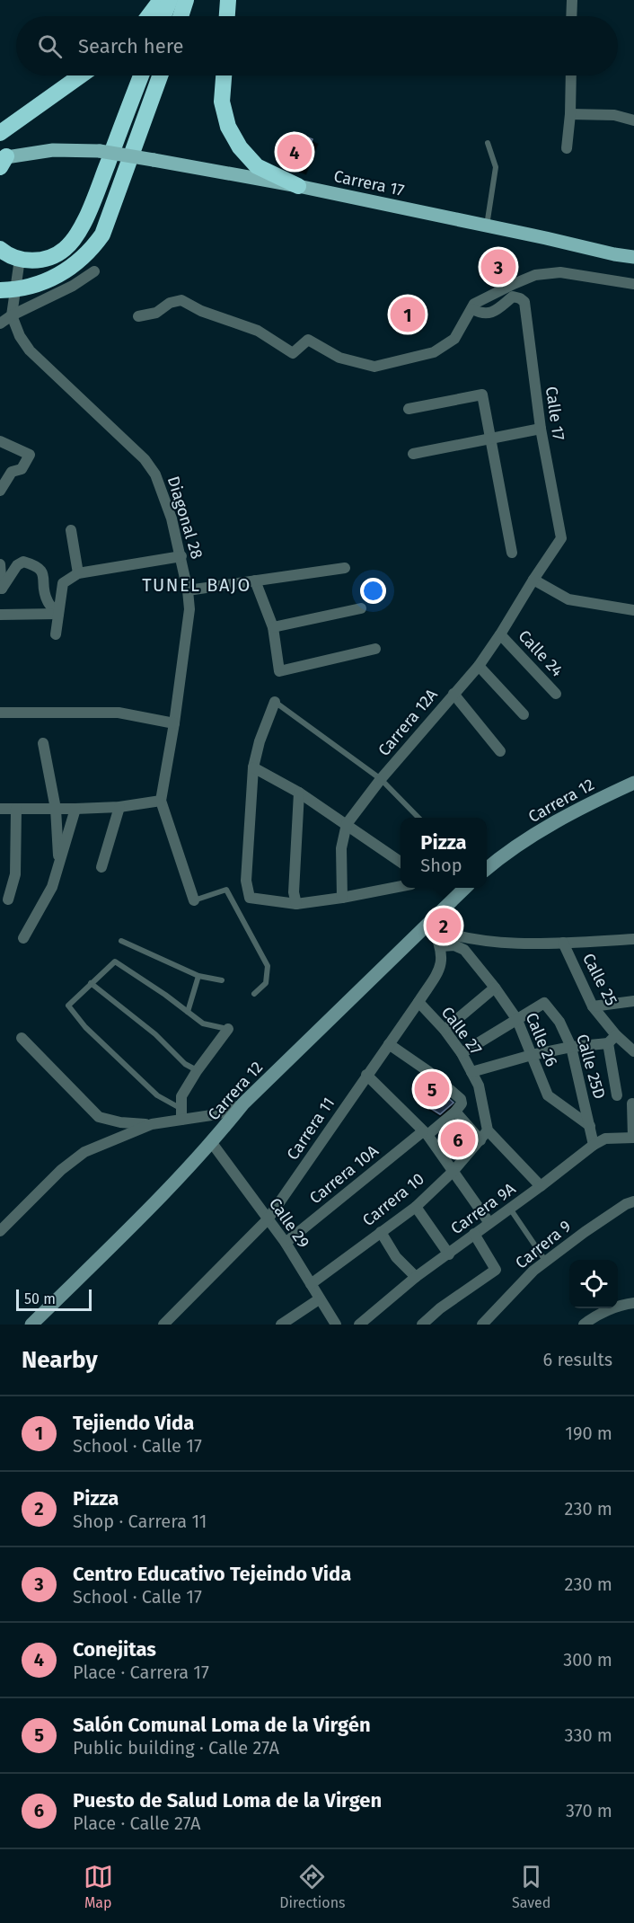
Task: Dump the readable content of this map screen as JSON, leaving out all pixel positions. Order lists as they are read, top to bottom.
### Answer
{
  "streets": {
    "main road": ["Carrera 17"],
    "street": [
      "Calle 17",
      "Diagonal 28",
      "Calle 24",
      "Carrera 12A",
      "Carrera 12",
      "Calle 25",
      "Calle 27",
      "Calle 26",
      "Calle 25D",
      "Carrera 11",
      "Carrera 10A",
      "Carrera 10",
      "Carrera 9A",
      "Calle 29",
      "Carrera 9"
    ]
  },
  "crossings": [
    ["Calle 17", "Carrera 12A"],
    ["Calle 24", "Carrera 12A"],
    ["Carrera 12", "Calle 29"],
    ["Calle 27", "Carrera 11"],
    ["Calle 27", "Carrera 10"],
    ["Calle 26", "Calle 25D"],
    ["Calle 26", "Carrera 11"],
    ["Calle 25D", "Carrera 9A"],
    ["Carrera 11", "Calle 29"],
    ["Carrera 10A", "Calle 29"],
    ["Carrera 10", "Calle 29"]
  ],
  "districts": ["TUNEL BAJO"],
  "scale_bar": "50 m",
  "page": {
    "search": "Search here",
    "pins": [
      "4",
      "3",
      "1",
      "2",
      "5",
      "6"
    ],
    "popup": ["Pizza", "Shop"],
    "scale": "50 m",
    "heading": ["Nearby", "6 results"],
    "list": [
      {
        "mark": "1",
        "name": "Tejiendo Vida",
        "note": "School · Calle 17",
        "value": "190 m"
      },
      {
        "mark": "2",
        "name": "Pizza",
        "note": "Shop · Carrera 11",
        "value": "230 m"
      },
      {
        "mark": "3",
        "name": "Centro Educativo Tejeindo Vida",
        "note": "School · Calle 17",
        "value": "230 m"
      },
      {
        "mark": "4",
        "name": "Conejitas",
        "note": "Place · Carrera 17",
        "value": "300 m"
      },
      {
        "mark": "5",
        "name": "Salón Comunal Loma de la Virgén",
        "note": "Public building · Calle 27A",
        "value": "330 m"
      },
      {
        "mark": "6",
        "name": "Puesto de Salud Loma de la Virgen",
        "note": "Place · Calle 27A",
        "value": "370 m"
      }
    ],
    "nav": ["Map", "Directions", "Saved"]
  }
}
